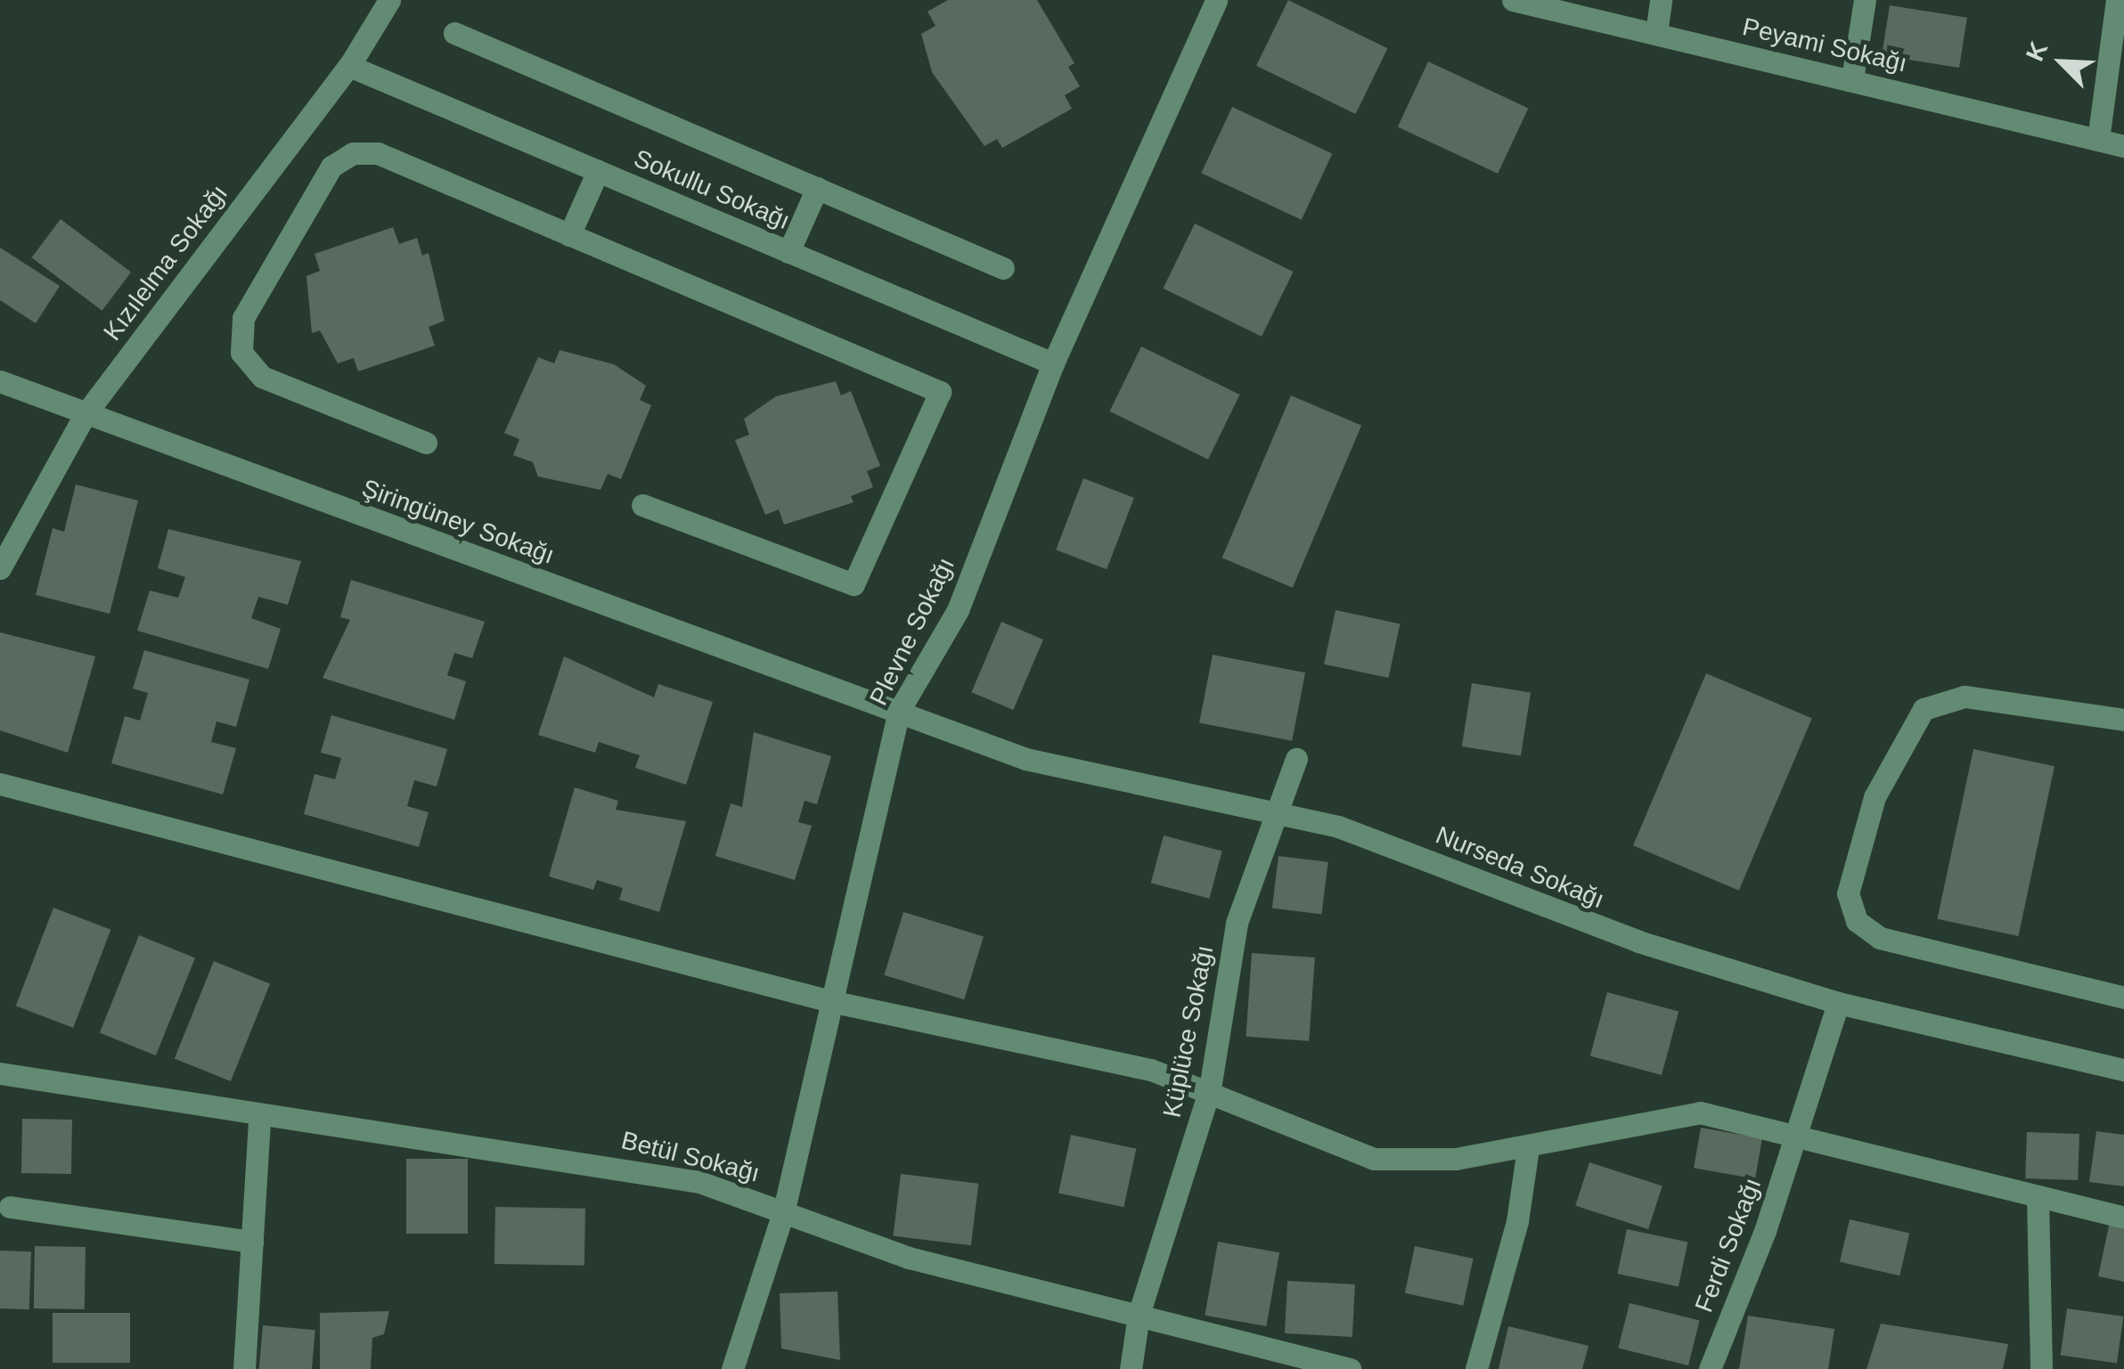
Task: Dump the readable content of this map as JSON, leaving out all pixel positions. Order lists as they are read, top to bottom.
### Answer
{
  "streets": {
    "street": [
      "Peyami Sokağı",
      "Sokullu Sokağı",
      "Kızılelma Sokağı",
      "Şiringüney Sokağı",
      "Plevne Sokağı",
      "Nurseda Sokağı",
      "Küplüce Sokağı",
      "Betül Sokağı",
      "Ferdi Sokağı"
    ]
  },
  "crossings": [
    ["Sokullu Sokağı", "Kızılelma Sokağı"],
    ["Sokullu Sokağı", "Plevne Sokağı"],
    ["Kızılelma Sokağı", "Şiringüney Sokağı"],
    ["Şiringüney Sokağı", "Plevne Sokağı"],
    ["Şiringüney Sokağı", "Nurseda Sokağı"],
    ["Plevne Sokağı", "Nurseda Sokağı"],
    ["Plevne Sokağı", "Betül Sokağı"],
    ["Nurseda Sokağı", "Küplüce Sokağı"],
    ["Nurseda Sokağı", "Ferdi Sokağı"],
    ["Küplüce Sokağı", "Betül Sokağı"]
  ],
  "north": "top left"
}
